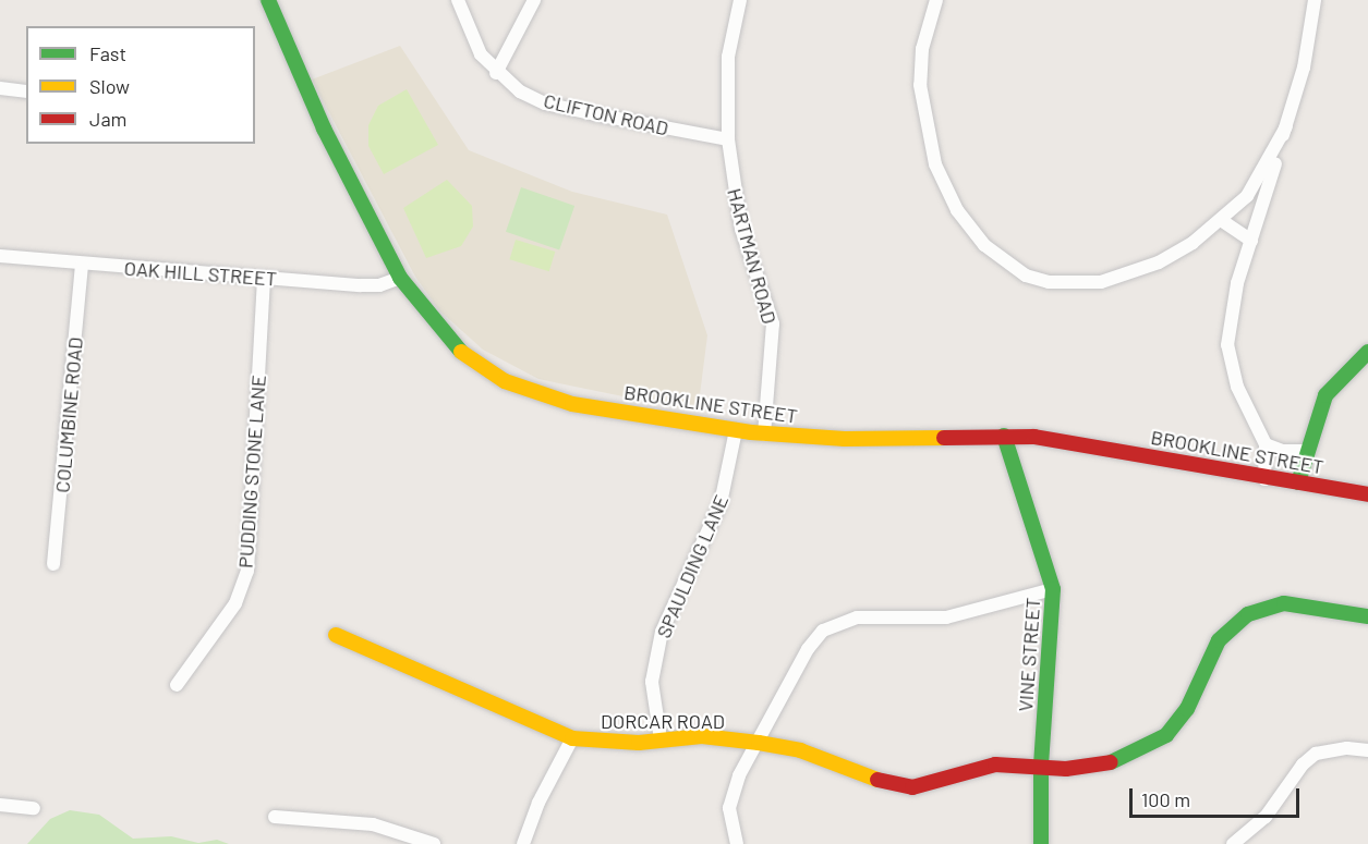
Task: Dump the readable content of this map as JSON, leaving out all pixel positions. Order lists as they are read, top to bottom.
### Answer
{
  "streets": {
    "street": [
      "CLIFTON ROAD",
      "HARTMAN ROAD",
      "OAK HILL STREET",
      "BROOKLINE STREET",
      "COLUMBINE ROAD",
      "PUDDING STONE LANE",
      "SPAULDING LANE",
      "VINE STREET",
      "DORCAR ROAD"
    ]
  },
  "crossings": [
    ["CLIFTON ROAD", "HARTMAN ROAD"],
    ["HARTMAN ROAD", "BROOKLINE STREET"],
    ["OAK HILL STREET", "BROOKLINE STREET"],
    ["OAK HILL STREET", "COLUMBINE ROAD"],
    ["OAK HILL STREET", "PUDDING STONE LANE"],
    ["BROOKLINE STREET", "SPAULDING LANE"],
    ["BROOKLINE STREET", "VINE STREET"],
    ["SPAULDING LANE", "DORCAR ROAD"],
    ["VINE STREET", "DORCAR ROAD"]
  ],
  "legend": ["Fast", "Slow", "Jam"],
  "scale_bar": "100 m"
}
